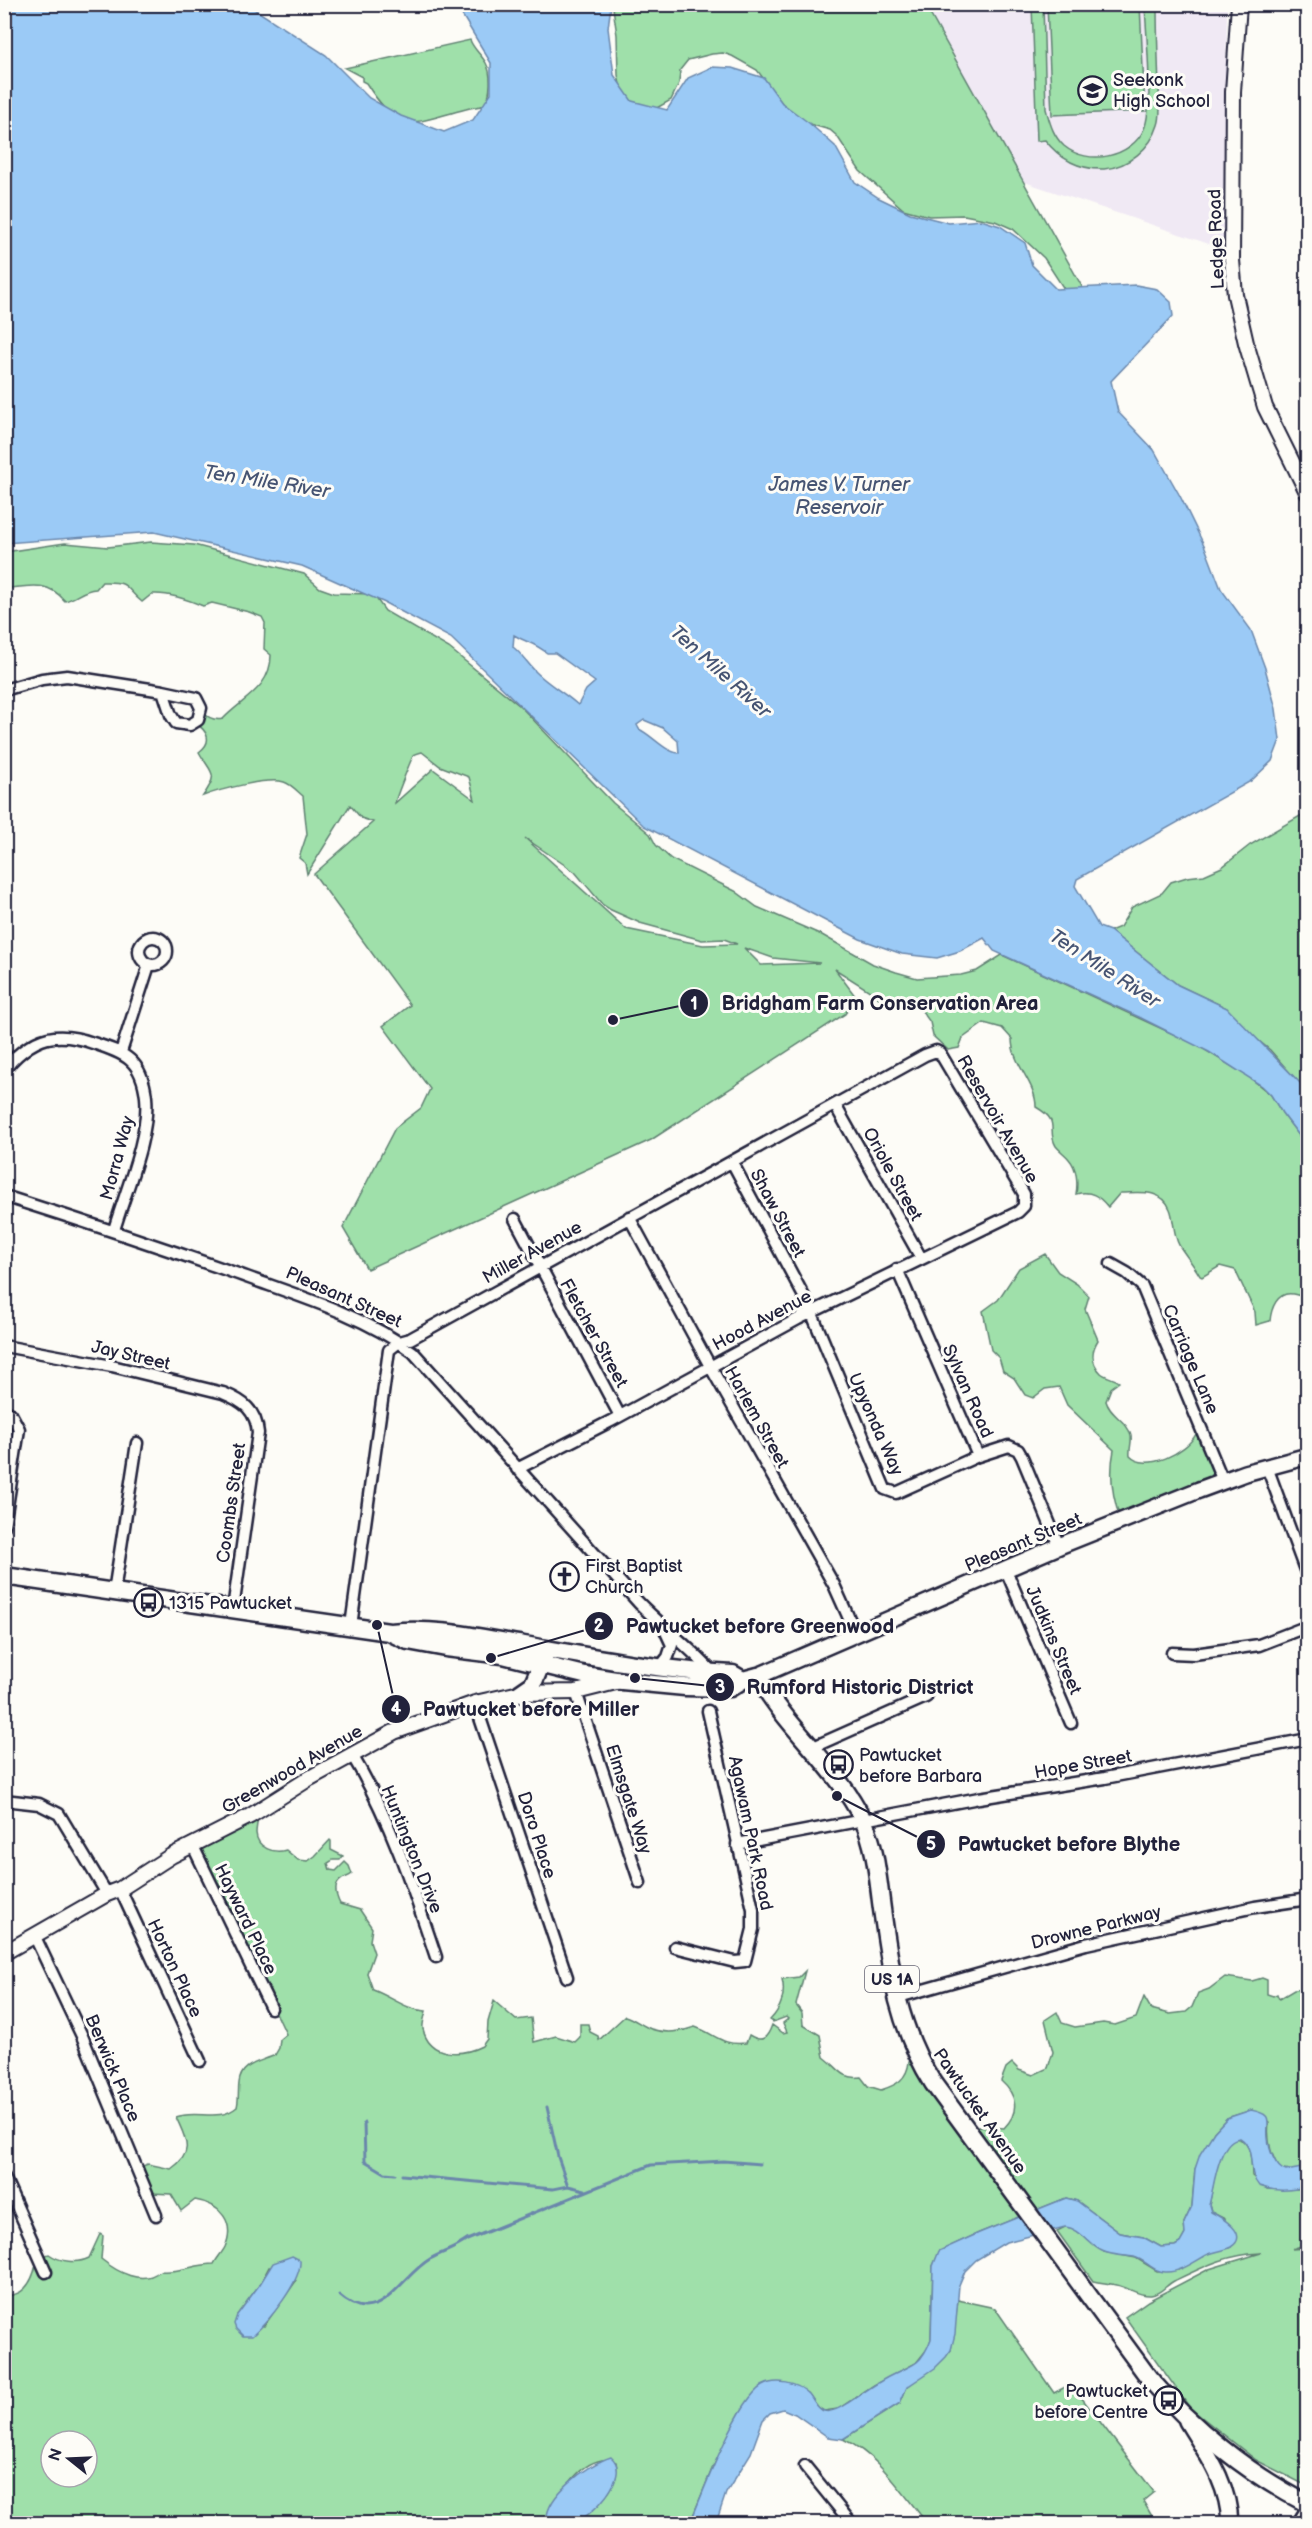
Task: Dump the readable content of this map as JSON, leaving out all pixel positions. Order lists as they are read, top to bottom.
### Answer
{
  "streets": {
    "main road": ["Pleasant Street", "US 1A", "Pawtucket Avenue"],
    "street": [
      "Ledge Road",
      "Reservoir Avenue",
      "Morra Way",
      "Oriole Street",
      "Shaw Street",
      "Miller Avenue",
      "Hood Avenue",
      "Fletcher Street",
      "Jay Street",
      "Carriage Lane",
      "Sylvan Road",
      "Harlem Street",
      "Upyonda Way",
      "Coombs Street",
      "Judkins Street",
      "Hope Street",
      "Greenwood Avenue",
      "Elmsgate Way",
      "Agawam Park Road",
      "Doro Place",
      "Huntington Drive",
      "Hayward Place",
      "Drowne Parkway",
      "Horton Place",
      "Berwick Place"
    ]
  },
  "crossings": [
    ["Reservoir Avenue", "Miller Avenue"],
    ["Reservoir Avenue", "Hood Avenue"],
    ["Morra Way", "Pleasant Street"],
    ["Oriole Street", "Miller Avenue"],
    ["Oriole Street", "Hood Avenue"],
    ["Shaw Street", "Miller Avenue"],
    ["Shaw Street", "Hood Avenue"],
    ["Shaw Street", "Upyonda Way"],
    ["Miller Avenue", "Pleasant Street"],
    ["Miller Avenue", "Fletcher Street"],
    ["Miller Avenue", "Harlem Street"],
    ["Pleasant Street", "Hood Avenue"],
    ["Pleasant Street", "Carriage Lane"],
    ["Pleasant Street", "Sylvan Road"],
    ["Pleasant Street", "Harlem Street"],
    ["Pleasant Street", "Judkins Street"],
    ["Pleasant Street", "Pawtucket Avenue"],
    ["Hood Avenue", "Fletcher Street"],
    ["Hood Avenue", "Sylvan Road"],
    ["Hood Avenue", "Harlem Street"],
    ["Hood Avenue", "Upyonda Way"],
    ["Jay Street", "Coombs Street"],
    ["Sylvan Road", "Upyonda Way"],
    ["Hope Street", "Agawam Park Road"],
    ["Hope Street", "Pawtucket Avenue"],
    ["Greenwood Avenue", "Elmsgate Way"],
    ["Greenwood Avenue", "Doro Place"],
    ["Greenwood Avenue", "Huntington Drive"],
    ["Greenwood Avenue", "Hayward Place"],
    ["Greenwood Avenue", "Horton Place"],
    ["Greenwood Avenue", "Berwick Place"],
    ["Drowne Parkway", "Pawtucket Avenue"]
  ],
  "water": ["Ten Mile River", "James V. Turner Reservoir"],
  "places": {
    "school or university": ["Seekonk High School"],
    "other": [
      "Bridgham Farm Conservation Area",
      "Pawtucket before Miller",
      "Pawtucket before Greenwood",
      "Rumford Historic District",
      "Pawtucket before Blythe"
    ],
    "church": ["First Baptist Church"],
    "bus stop": ["1315 Pawtucket", "Pawtucket before Barbara", "Pawtucket before Centre"]
  },
  "north": "left"
}
